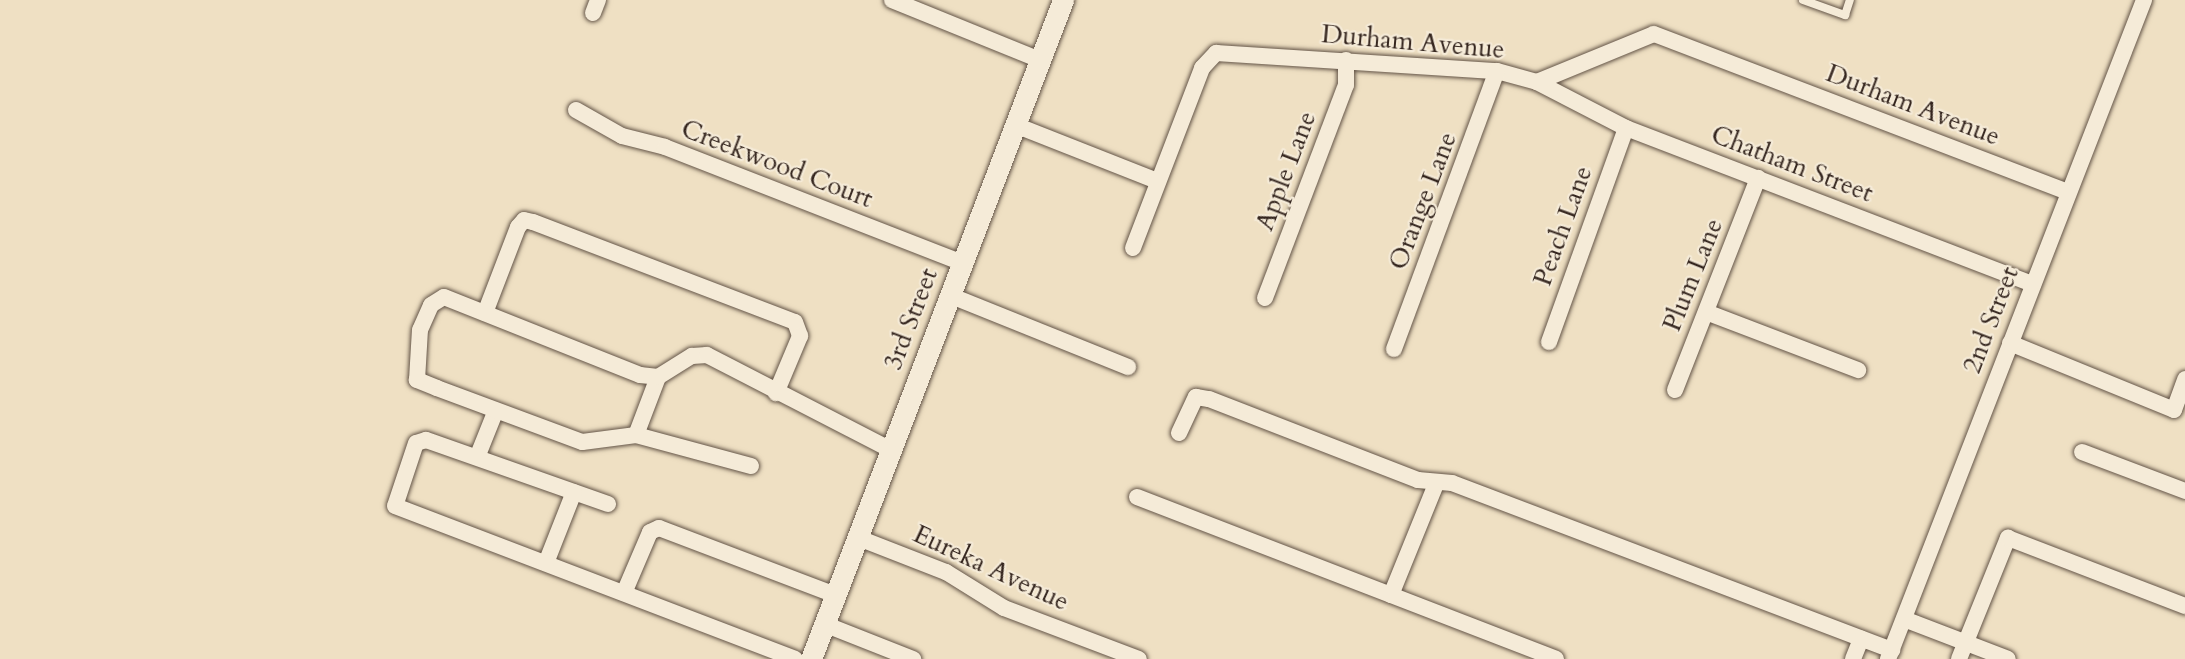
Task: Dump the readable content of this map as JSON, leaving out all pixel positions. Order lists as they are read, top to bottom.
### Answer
{
  "streets": {
    "street": [
      "Durham Avenue",
      "Creekwood Court",
      "Chatham Street",
      "Apple Lane",
      "Orange Lane",
      "Peach Lane",
      "Plum Lane",
      "3rd Street",
      "2nd Street",
      "Eureka Avenue"
    ]
  },
  "crossings": [
    ["Durham Avenue", "Chatham Street"],
    ["Durham Avenue", "Apple Lane"],
    ["Durham Avenue", "Orange Lane"],
    ["Durham Avenue", "2nd Street"],
    ["Creekwood Court", "3rd Street"],
    ["Chatham Street", "Peach Lane"],
    ["Chatham Street", "Plum Lane"],
    ["Chatham Street", "2nd Street"],
    ["3rd Street", "Eureka Avenue"]
  ]
}
